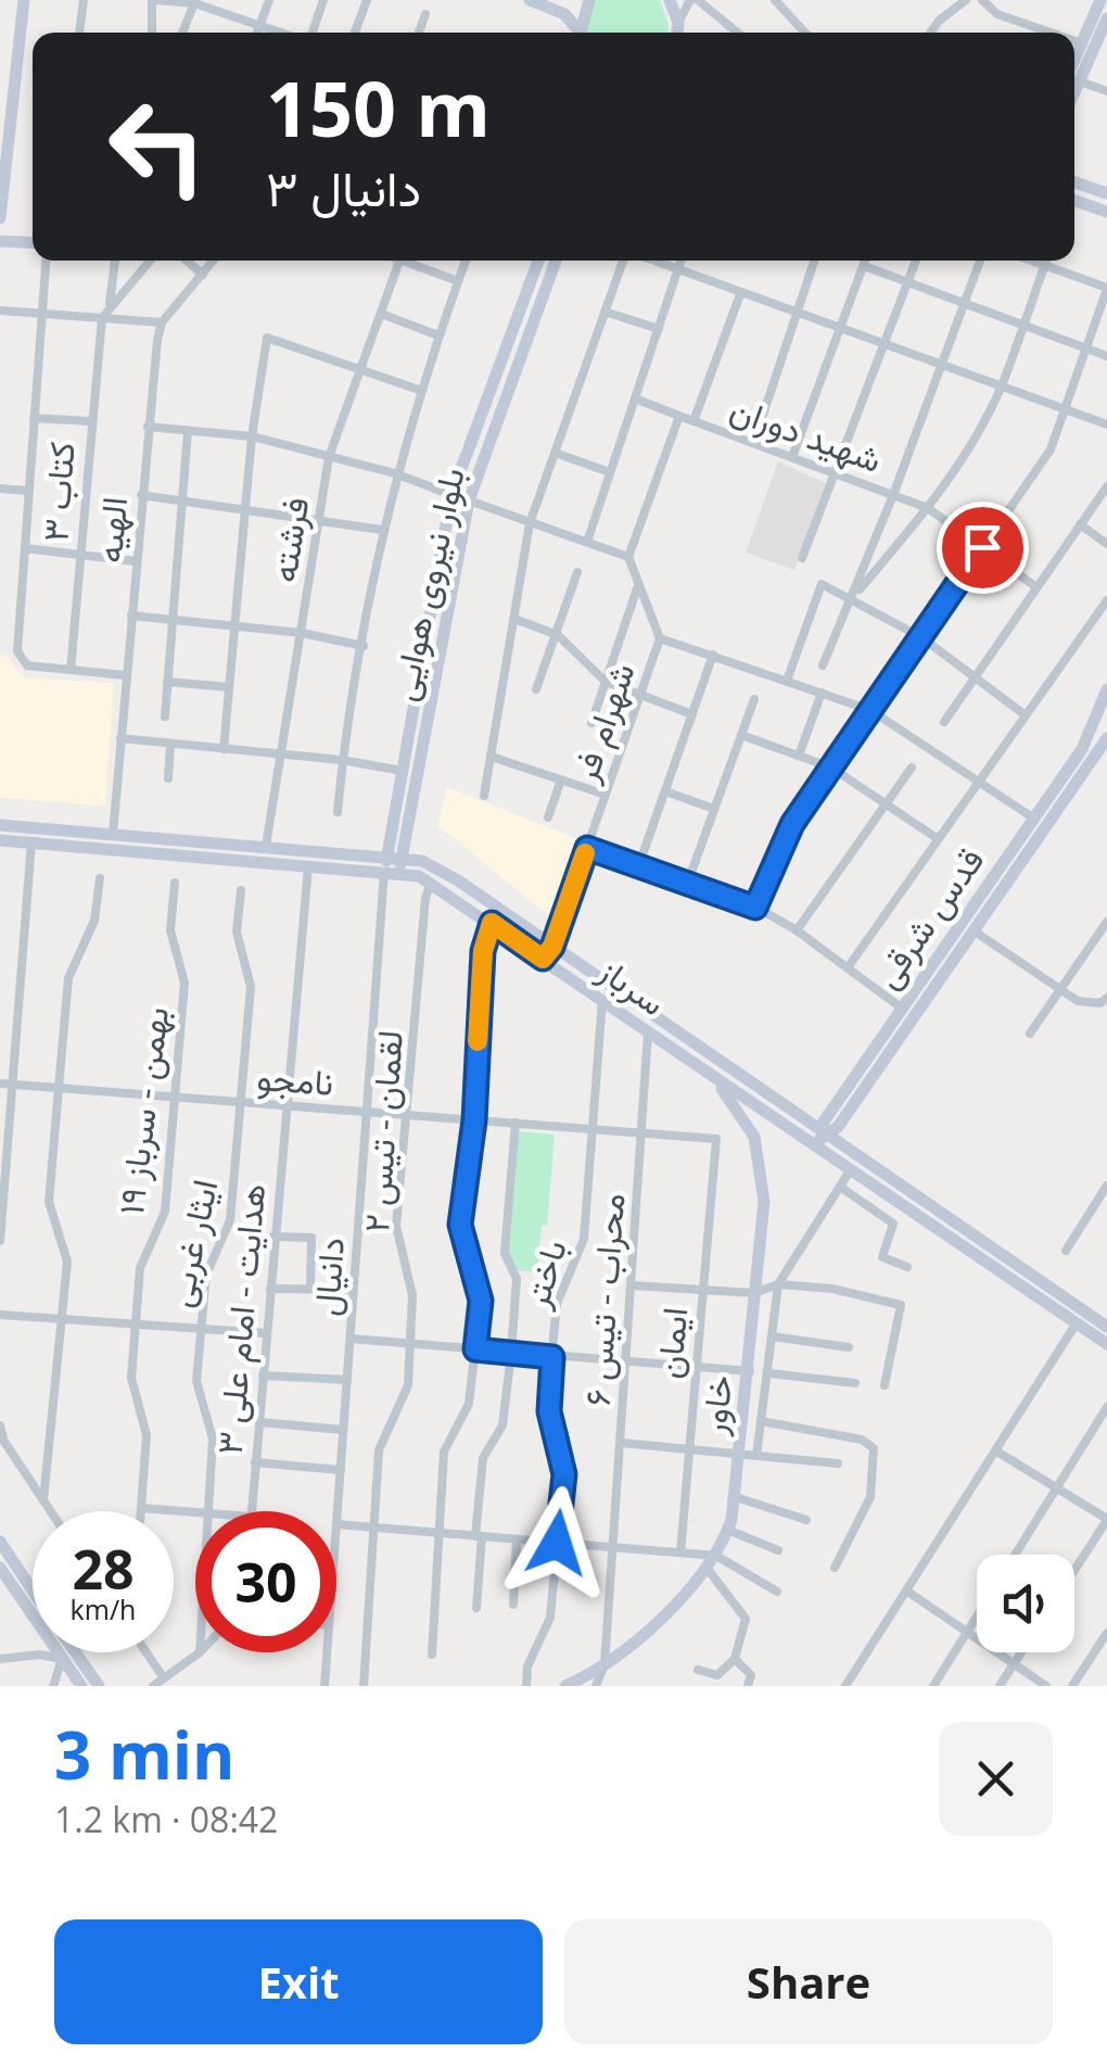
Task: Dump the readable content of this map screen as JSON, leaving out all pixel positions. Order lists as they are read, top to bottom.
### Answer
{
  "streets": {
    "street": [
      "شهید دوران",
      "کتاب ۳",
      "الهیه",
      "فرشته",
      "بلوار نیروی هوایی",
      "شهرام فر",
      "قدس شرقی",
      "سرباز",
      "نامجو",
      "بهمن - سرباز ۱۹",
      "لقمان - تیس ۲",
      "ایثار غربی",
      "باختر",
      "دانیال",
      "محراب - تیس ۶",
      "هدایت - امام علی ۳",
      "ایمان",
      "خاور"
    ]
  },
  "crossings": [
    ["الهیه", "سرباز"],
    ["فرشته", "سرباز"],
    ["بلوار نیروی هوایی", "سرباز"],
    ["شهرام فر", "سرباز"],
    ["قدس شرقی", "سرباز"],
    ["سرباز", "لقمان - تیس ۲"],
    ["سرباز", "باختر"],
    ["سرباز", "دانیال"],
    ["سرباز", "محراب - تیس ۶"],
    ["سرباز", "هدایت - امام علی ۳"],
    ["سرباز", "خاور"],
    ["نامجو", "بهمن - سرباز ۱۹"],
    ["نامجو", "لقمان - تیس ۲"],
    ["نامجو", "ایثار غربی"],
    ["نامجو", "باختر"],
    ["نامجو", "دانیال"],
    ["نامجو", "محراب - تیس ۶"],
    ["نامجو", "هدایت - امام علی ۳"],
    ["نامجو", "ایمان"],
    ["محراب - تیس ۶", "خاور"]
  ],
  "page": {
    "turn": ["150 m", "دانیال ۳"],
    "speed": "28 km/h",
    "limit": "30",
    "heading": ["3 min", "1.2 km · 08:42"],
    "buttons": ["Exit", "Share"]
  }
}
